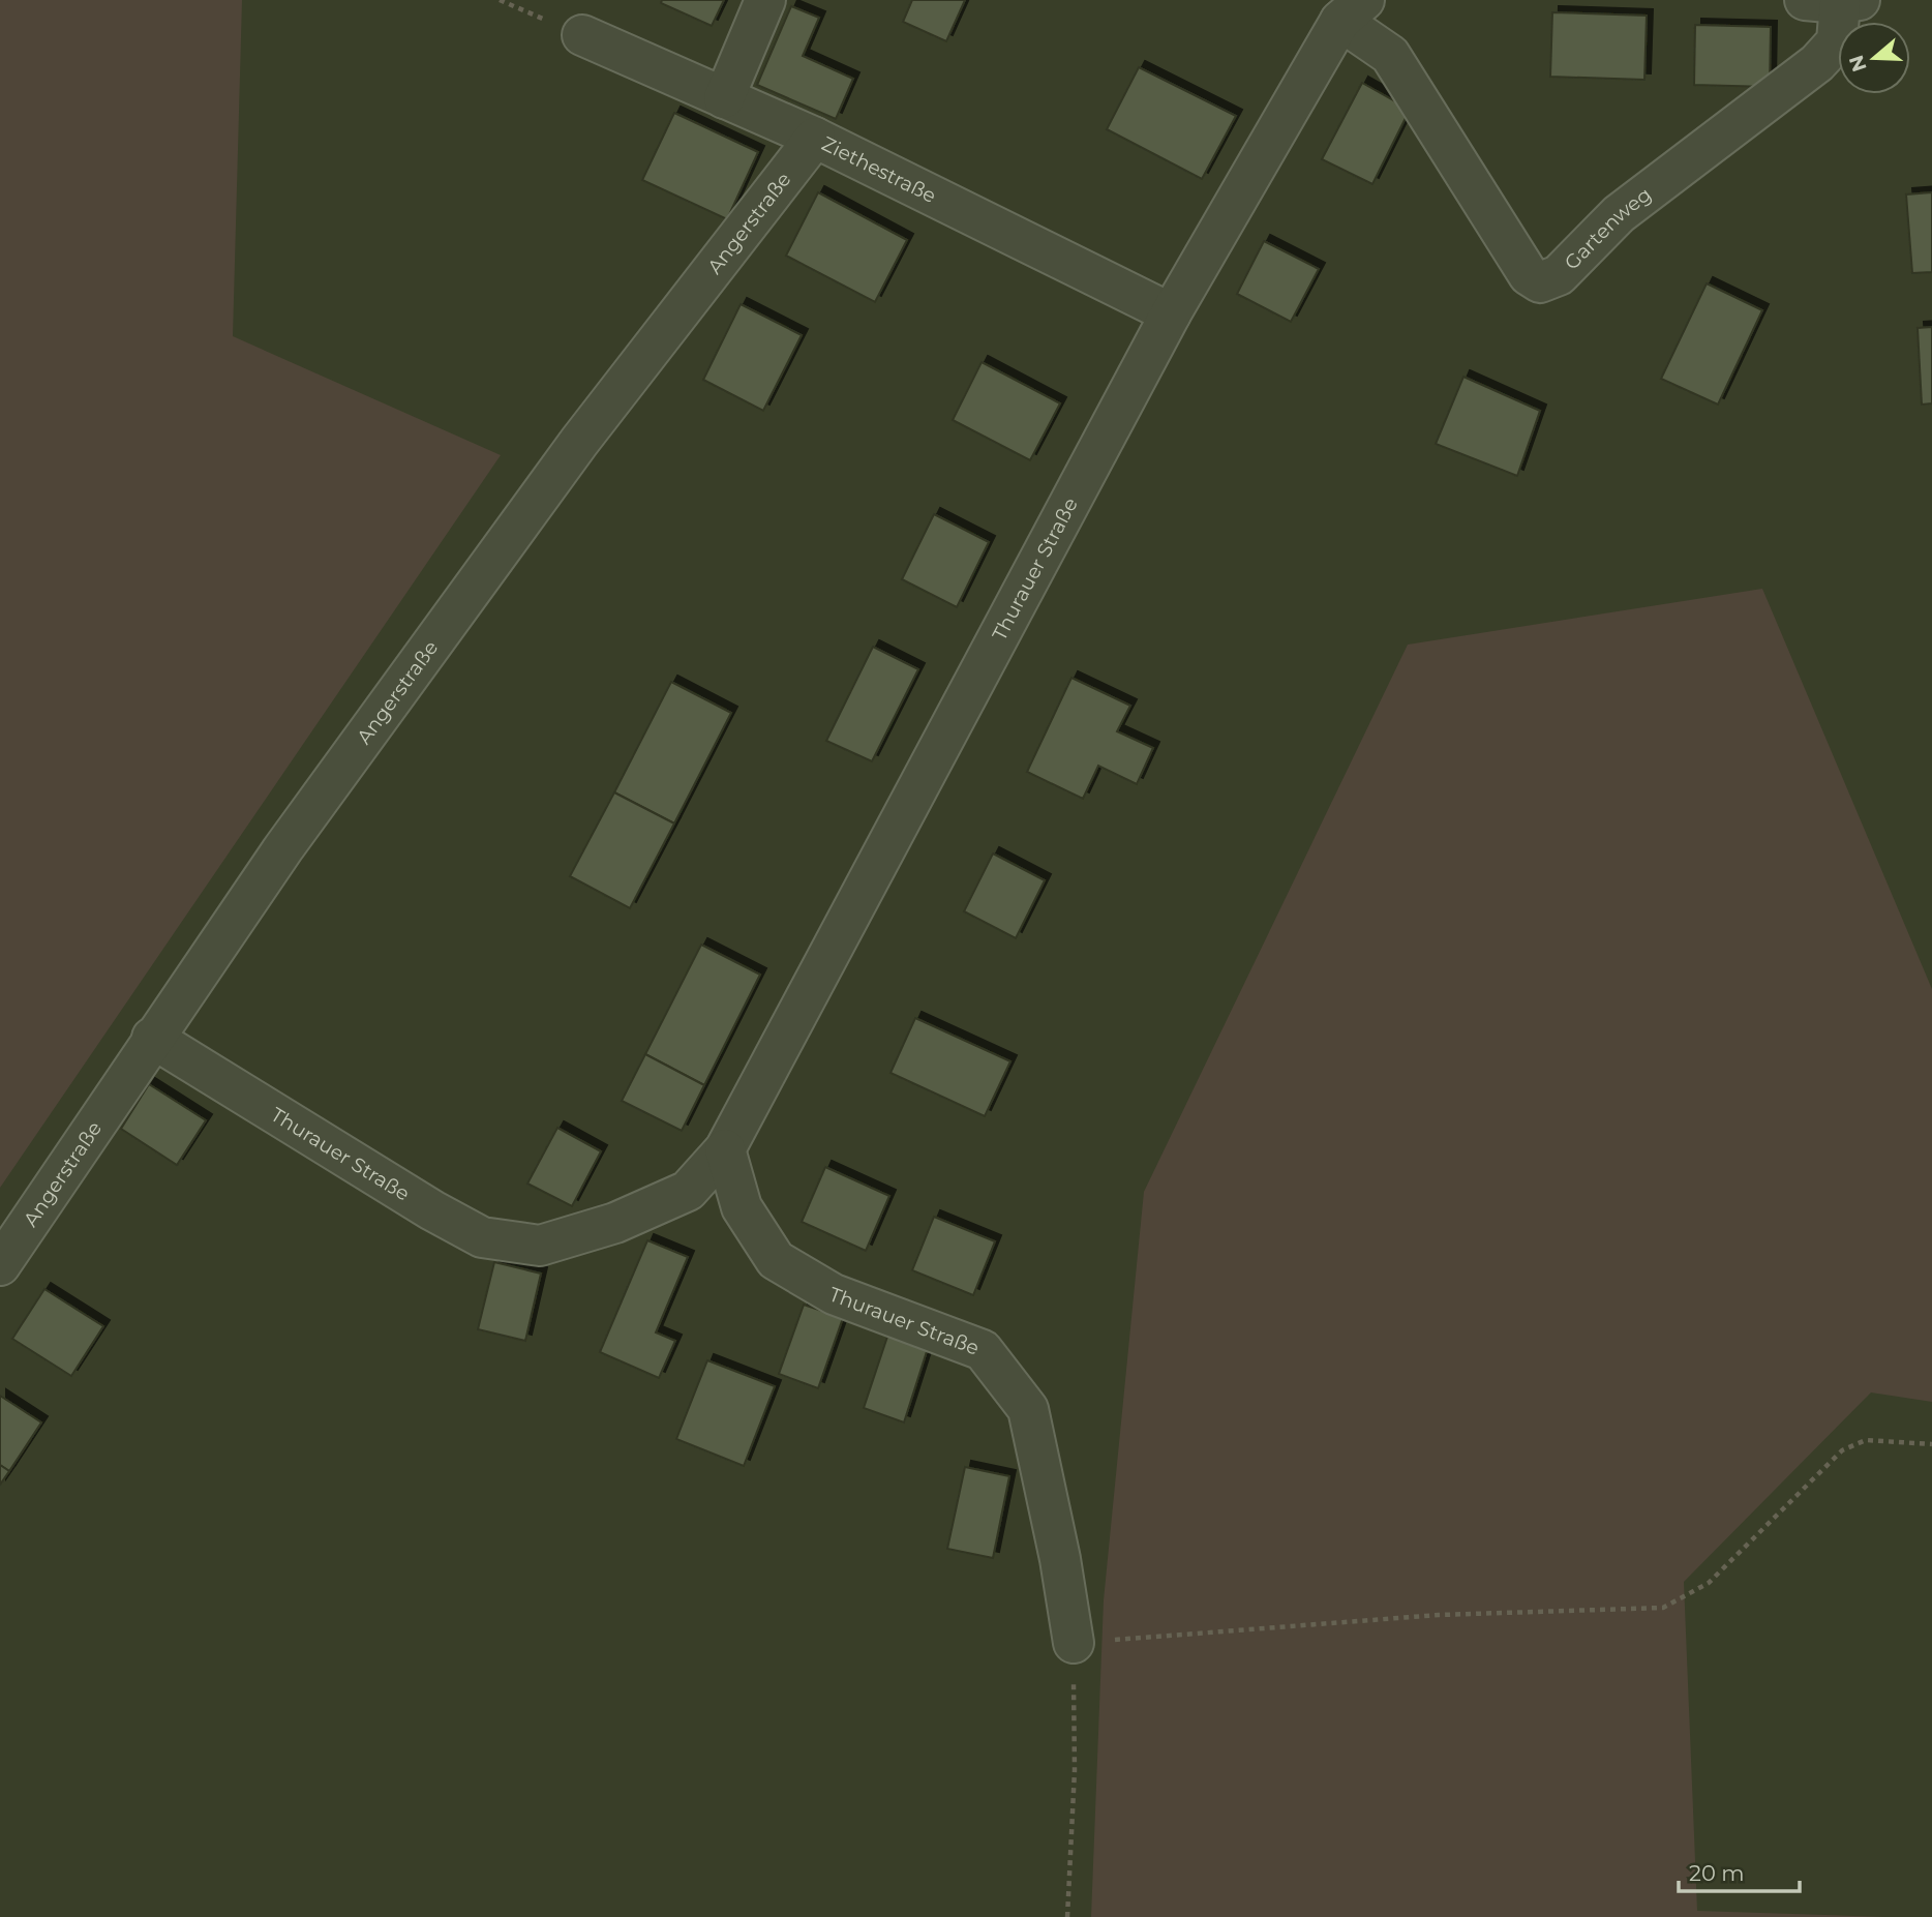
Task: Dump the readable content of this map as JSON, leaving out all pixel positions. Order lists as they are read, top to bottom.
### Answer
{
  "streets": {
    "street": [
      "Ziethestraße",
      "Angerstraße",
      "Gartenweg",
      "Thurauer Straße"
    ]
  },
  "crossings": [
    ["Ziethestraße", "Angerstraße"],
    ["Ziethestraße", "Thurauer Straße"],
    ["Angerstraße", "Thurauer Straße"],
    ["Gartenweg", "Thurauer Straße"]
  ],
  "scale_bar": "20 m",
  "north": "left"
}
